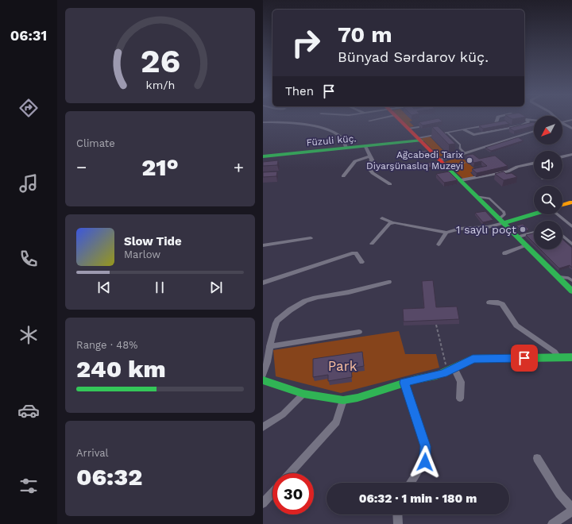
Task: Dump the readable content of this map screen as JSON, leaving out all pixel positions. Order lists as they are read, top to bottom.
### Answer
{
  "streets": {
    "street": ["Füzuli küç."]
  },
  "parks": ["Park"],
  "places": ["Ağcabədi Tarix Diyarşünaslıq Muzeyi", "1 saylı poçt"],
  "north": "bottom left",
  "page": {
    "tabs": "06:31",
    "turn": ["70 m", "Bünyad Sərdarov küç."],
    "then": "Then",
    "tile": [
      "Climate",
      ["Range · 48%", "240 km"],
      ["Arrival", "06:32"]
    ],
    "heat": ["−", "21°", "+"],
    "song": ["Slow Tide", "Marlow"],
    "limit": "30",
    "trip": "06:32 · 1 min · 180 m",
    "gauge": ["26", "km/h"]
  }
}
